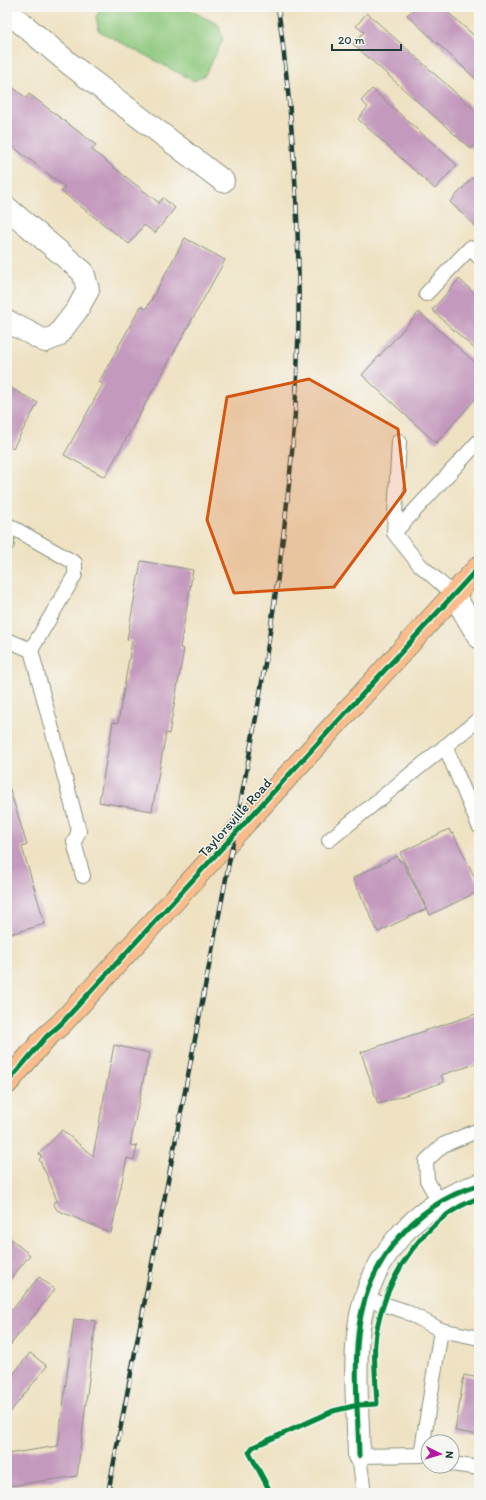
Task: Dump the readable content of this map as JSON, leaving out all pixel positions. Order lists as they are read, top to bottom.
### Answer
{
  "streets": {
    "main road": ["Taylorsville Road"]
  },
  "scale_bar": "20 m",
  "north": "right"
}
